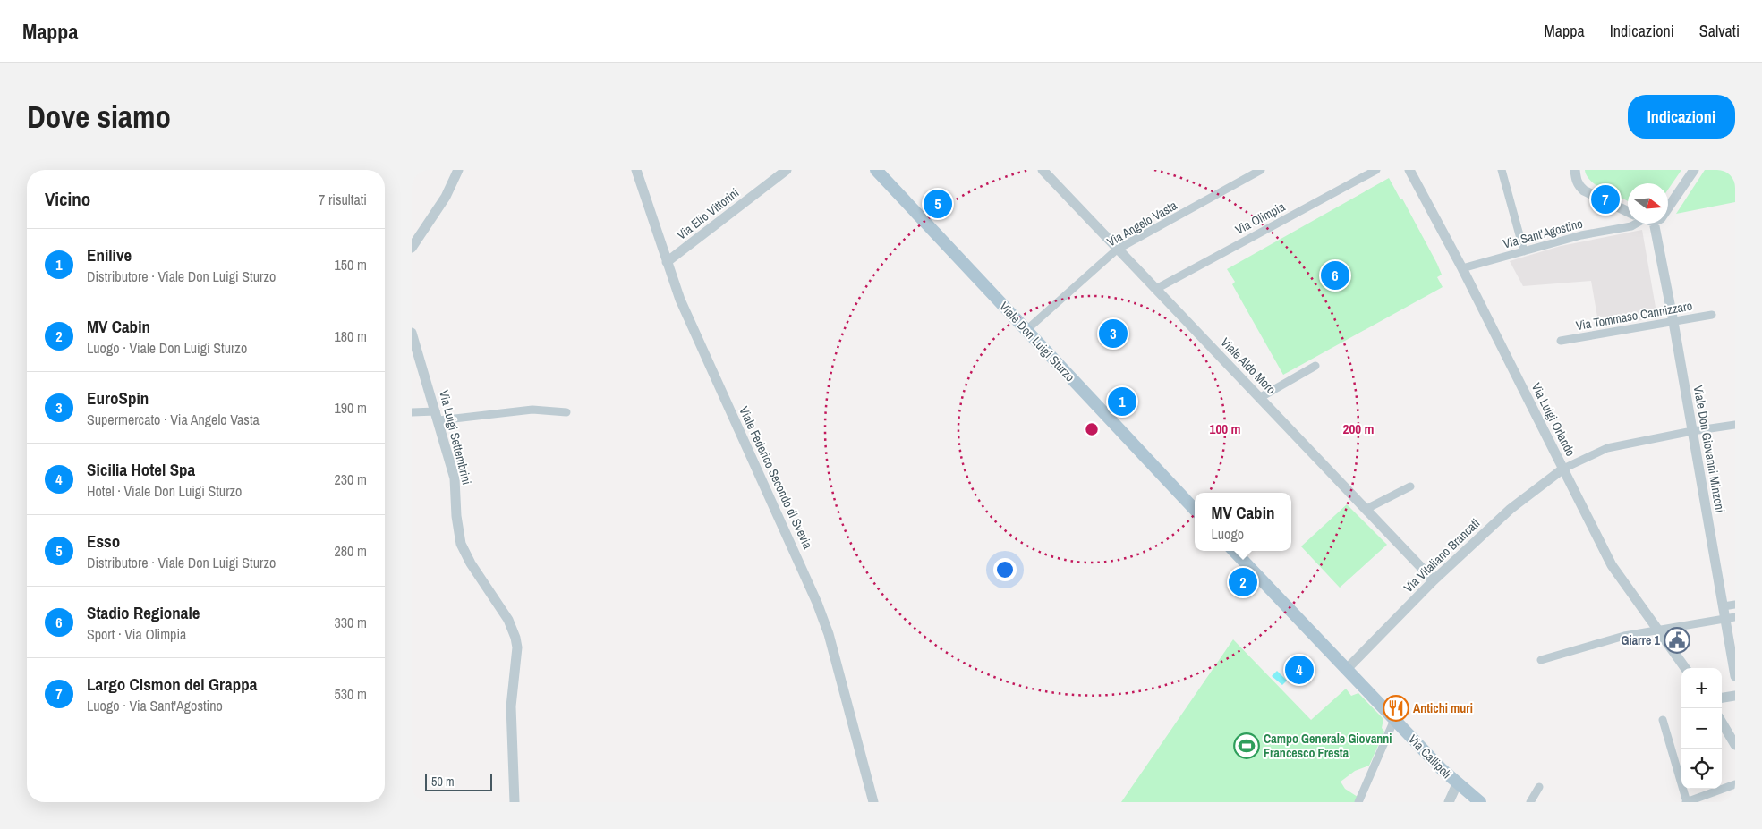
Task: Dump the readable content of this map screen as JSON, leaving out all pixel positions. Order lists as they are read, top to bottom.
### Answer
{
  "streets": {
    "main road": ["Viale Don Luigi Sturzo", "Via Callipoli"],
    "street": [
      "Via Elio Vittorini",
      "Via Olimpia",
      "Via Angelo Vasta",
      "Via Sant'Agostino",
      "Via Tommaso Cannizzaro",
      "Viale Aldo Moro",
      "Via Luigi Orlando",
      "Via Luigi Settembrini",
      "Viale Don Giovanni Minzoni",
      "Viale Federico Secondo di Svevia",
      "Via Vitaliano Brancati"
    ]
  },
  "crossings": [
    ["Via Elio Vittorini", "Viale Federico Secondo di Svevia"],
    ["Via Olimpia", "Viale Aldo Moro"],
    ["Via Angelo Vasta", "Viale Don Luigi Sturzo"],
    ["Via Angelo Vasta", "Viale Aldo Moro"],
    ["Via Sant'Agostino", "Via Luigi Orlando"],
    ["Via Tommaso Cannizzaro", "Viale Don Giovanni Minzoni"],
    ["Viale Aldo Moro", "Via Vitaliano Brancati"],
    ["Via Luigi Orlando", "Via Vitaliano Brancati"],
    ["Via Vitaliano Brancati", "Via Callipoli"]
  ],
  "places": {
    "public building": ["Giarre 1"],
    "restaurant": ["Antichi muri"],
    "sports": ["Campo Generale Giovanni Francesco Fresta"]
  },
  "scale_bar": "50 m",
  "north": "right",
  "page": {
    "header": "Mappa",
    "nav": ["Mappa", "Indicazioni", "Salvati"],
    "buttons": "Indicazioni",
    "title": "Dove siamo",
    "heading": ["Vicino", "7 risultati"],
    "pins": [
      "7",
      "5",
      "6",
      "3",
      "1",
      "2",
      "4"
    ],
    "list": [
      {
        "mark": "1",
        "name": "Enilive",
        "note": "Distributore · Viale Don Luigi Sturzo",
        "value": "150 m"
      },
      {
        "mark": "2",
        "name": "MV Cabin",
        "note": "Luogo · Viale Don Luigi Sturzo",
        "value": "180 m"
      },
      {
        "mark": "3",
        "name": "EuroSpin",
        "note": "Supermercato · Via Angelo Vasta",
        "value": "190 m"
      },
      {
        "mark": "4",
        "name": "Sicilia Hotel Spa",
        "note": "Hotel · Viale Don Luigi Sturzo",
        "value": "230 m"
      },
      {
        "mark": "5",
        "name": "Esso",
        "note": "Distributore · Viale Don Luigi Sturzo",
        "value": "280 m"
      },
      {
        "mark": "6",
        "name": "Stadio Regionale",
        "note": "Sport · Via Olimpia",
        "value": "330 m"
      },
      {
        "mark": "7",
        "name": "Largo Cismon del Grappa",
        "note": "Luogo · Via Sant'Agostino",
        "value": "530 m"
      }
    ],
    "popup": ["MV Cabin", "Luogo"],
    "map_buttons": ["+", "−"],
    "scale": "50 m"
  },
  "rings": ["100 m", "200 m"]
}
